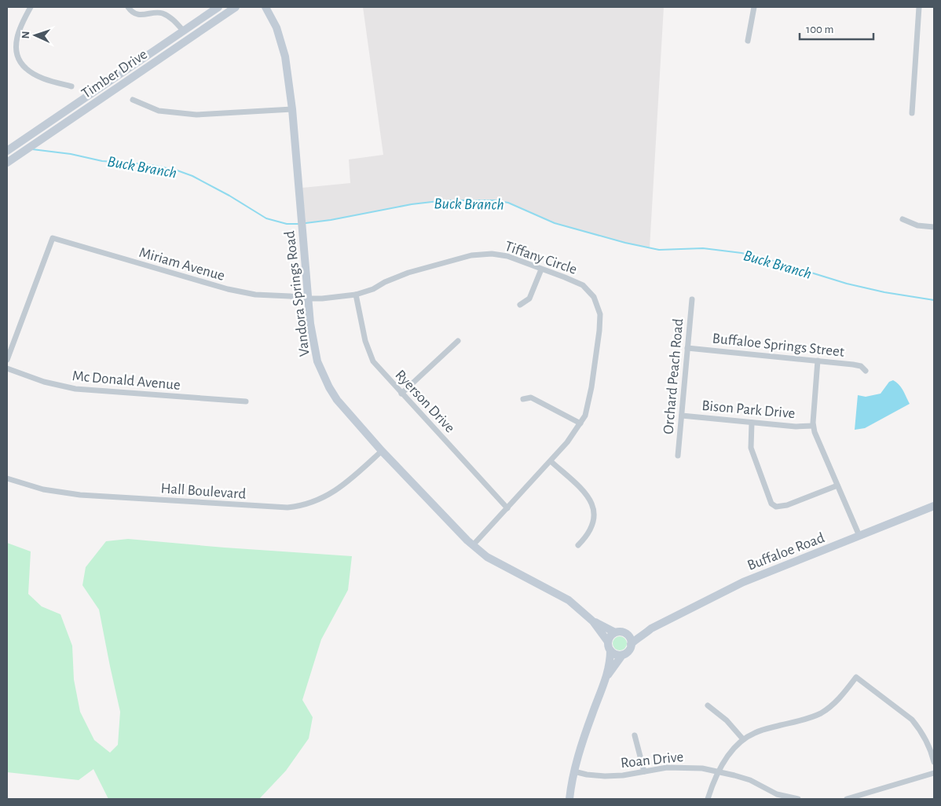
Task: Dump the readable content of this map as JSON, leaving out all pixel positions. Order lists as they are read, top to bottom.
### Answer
{
  "streets": {
    "street": [
      "Timber Drive",
      "Tiffany Circle",
      "Miriam Avenue",
      "Vandora Springs Road",
      "Buffaloe Springs Street",
      "Orchard Peach Road",
      "Mc Donald Avenue",
      "Ryerson Drive",
      "Bison Park Drive",
      "Hall Boulevard",
      "Buffaloe Road",
      "Roan Drive"
    ]
  },
  "crossings": [
    ["Tiffany Circle", "Miriam Avenue"],
    ["Tiffany Circle", "Vandora Springs Road"],
    ["Tiffany Circle", "Ryerson Drive"],
    ["Miriam Avenue", "Vandora Springs Road"],
    ["Vandora Springs Road", "Hall Boulevard"],
    ["Vandora Springs Road", "Buffaloe Road"],
    ["Buffaloe Springs Street", "Orchard Peach Road"],
    ["Orchard Peach Road", "Bison Park Drive"]
  ],
  "water": ["Buck Branch"],
  "scale_bar": "100 m",
  "north": "left"
}
